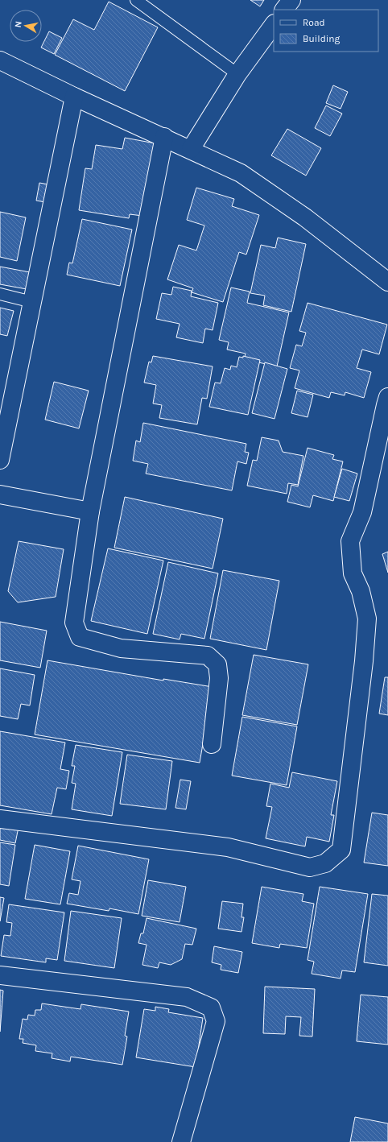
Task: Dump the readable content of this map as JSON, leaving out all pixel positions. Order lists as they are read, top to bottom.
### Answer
{
  "legend": ["Road", "Building"],
  "north": "left"
}
